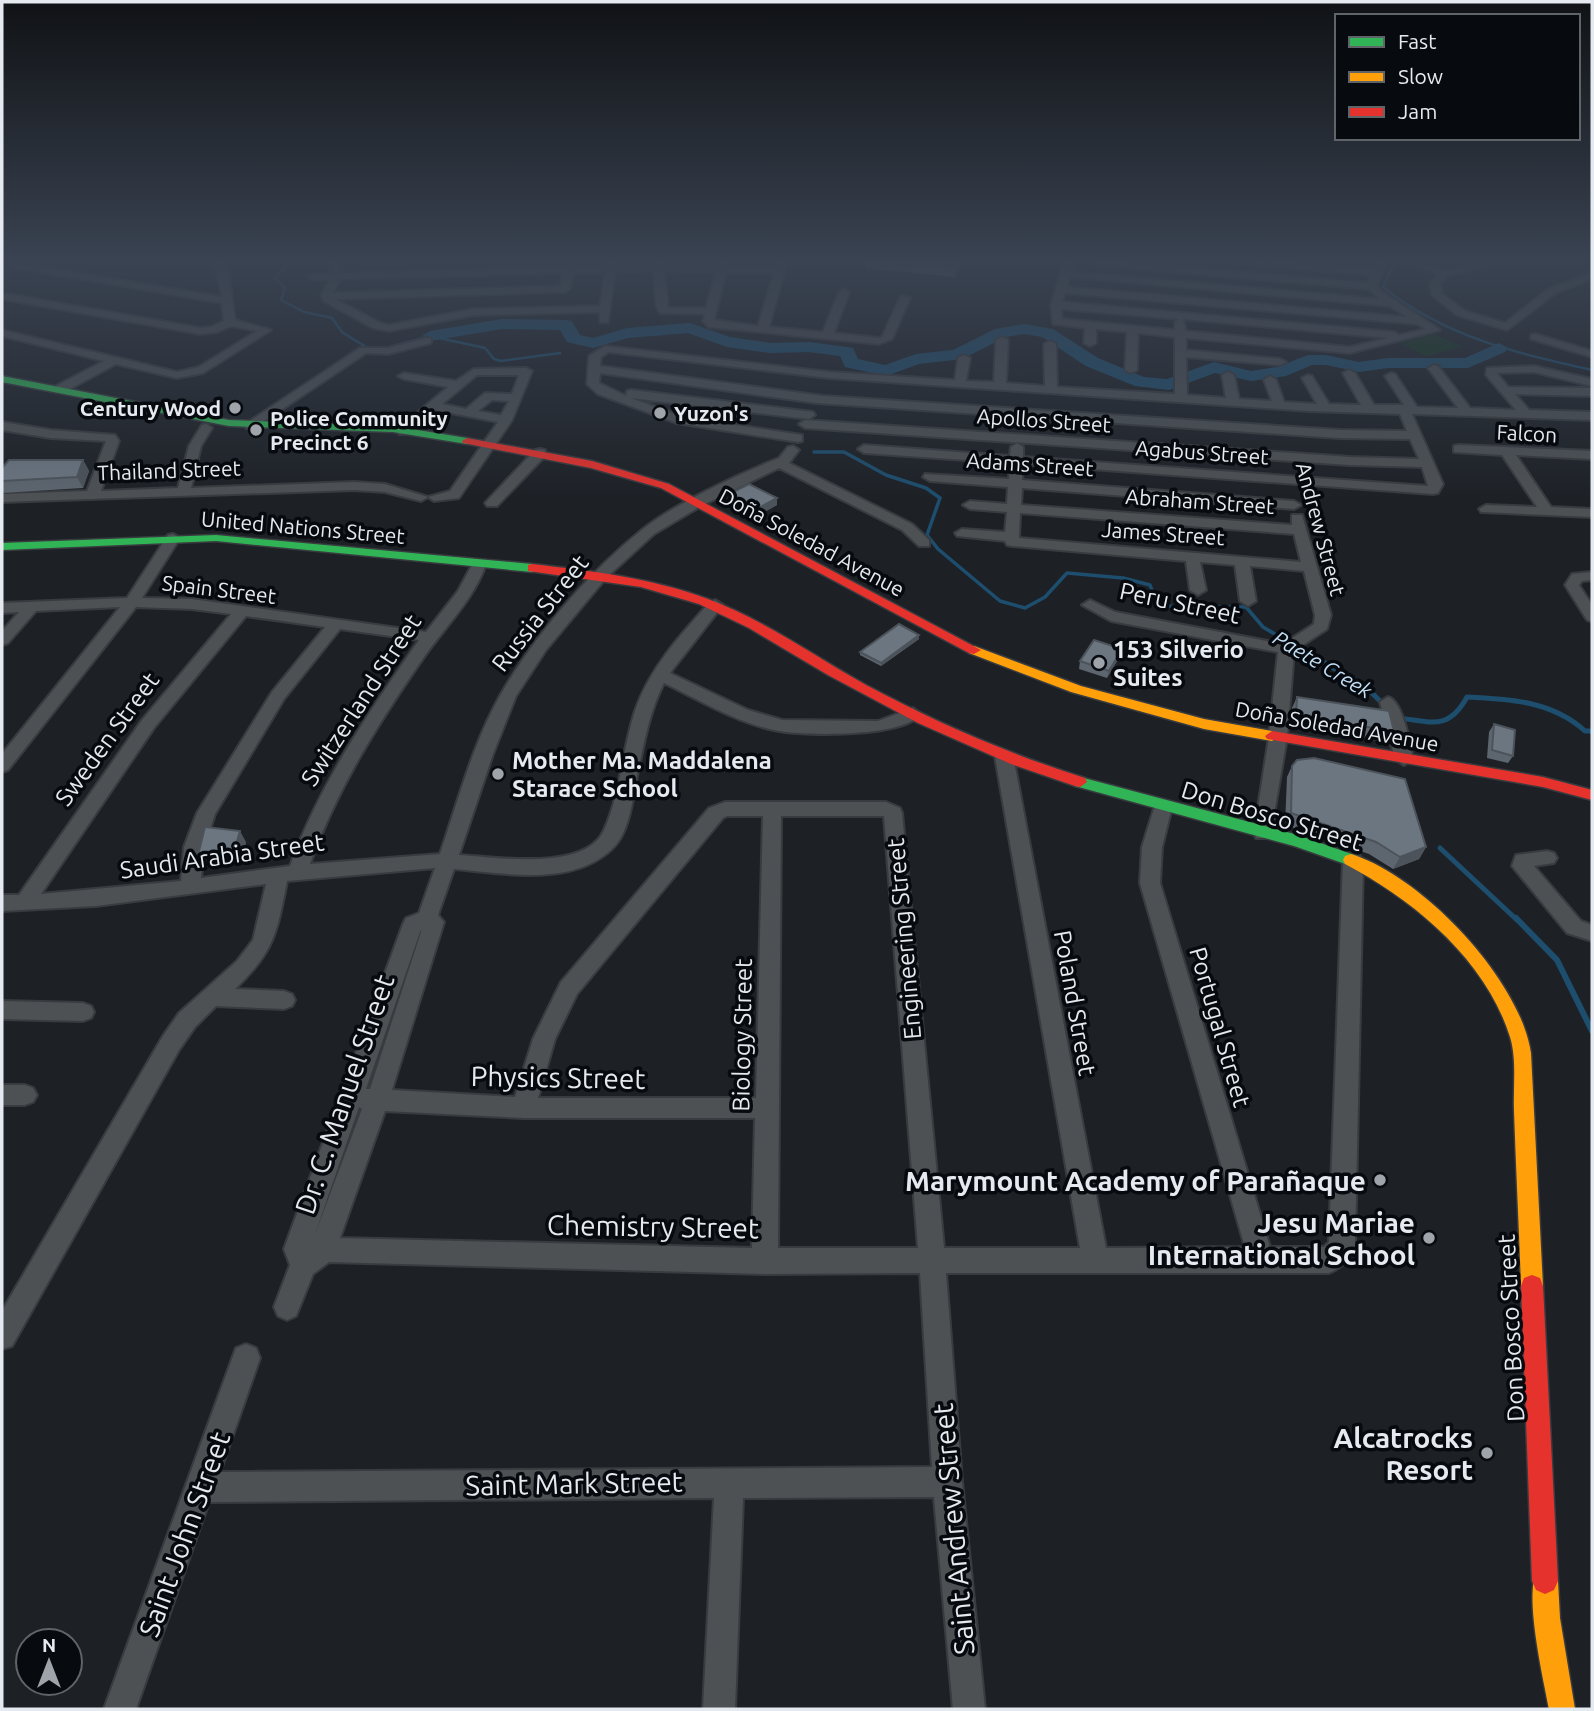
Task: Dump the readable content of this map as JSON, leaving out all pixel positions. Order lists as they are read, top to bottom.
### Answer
{
  "streets": {
    "street": [
      "Apollos Street",
      "Falcon",
      "Agabus Street",
      "Adams Street",
      "Thailand Street",
      "Abraham Street",
      "United Nations Street",
      "Andrew Street",
      "James Street",
      "Doña Soledad Avenue",
      "Spain Street",
      "Peru Street",
      "Russia Street",
      "Switzerland Street",
      "Sweden Street",
      "Don Bosco Street",
      "Saudi Arabia Street",
      "Engineering Street",
      "Poland Street",
      "Portugal Street",
      "Biology Street",
      "Physics Street",
      "Dr. C. Manuel Street",
      "Chemistry Street",
      "Saint Mark Street",
      "Saint Andrew Street",
      "Saint John Street"
    ]
  },
  "crossings": [
    ["Apollos Street", "Agabus Street"],
    ["Apollos Street", "Andrew Street"],
    ["Agabus Street", "Andrew Street"],
    ["Adams Street", "Andrew Street"],
    ["Thailand Street", "Doña Soledad Avenue"],
    ["Abraham Street", "Andrew Street"],
    ["United Nations Street", "Russia Street"],
    ["United Nations Street", "Switzerland Street"],
    ["United Nations Street", "Don Bosco Street"],
    ["Andrew Street", "James Street"],
    ["Andrew Street", "Peru Street"],
    ["Doña Soledad Avenue", "Russia Street"],
    ["Spain Street", "Switzerland Street"],
    ["Spain Street", "Sweden Street"],
    ["Russia Street", "Don Bosco Street"],
    ["Russia Street", "Saudi Arabia Street"],
    ["Russia Street", "Dr. C. Manuel Street"],
    ["Switzerland Street", "Saudi Arabia Street"],
    ["Sweden Street", "Saudi Arabia Street"],
    ["Don Bosco Street", "Saudi Arabia Street"],
    ["Don Bosco Street", "Poland Street"],
    ["Don Bosco Street", "Portugal Street"],
    ["Don Bosco Street", "Chemistry Street"],
    ["Engineering Street", "Biology Street"],
    ["Engineering Street", "Physics Street"],
    ["Engineering Street", "Chemistry Street"],
    ["Engineering Street", "Saint Andrew Street"],
    ["Poland Street", "Chemistry Street"],
    ["Portugal Street", "Chemistry Street"],
    ["Biology Street", "Physics Street"],
    ["Biology Street", "Chemistry Street"],
    ["Physics Street", "Dr. C. Manuel Street"],
    ["Dr. C. Manuel Street", "Chemistry Street"],
    ["Saint Mark Street", "Saint Andrew Street"],
    ["Saint Mark Street", "Saint John Street"]
  ],
  "water": ["Paete Creek"],
  "places": [
    "Century Wood",
    "Yuzon's",
    "Police Community Precinct 6",
    "153 Silverio Suites",
    "Mother Ma. Maddalena Starace School",
    "Marymount Academy of Parañaque",
    "Jesu Mariae International School",
    "Alcatrocks Resort"
  ],
  "legend": ["Fast", "Slow", "Jam"],
  "north": "top"
}
